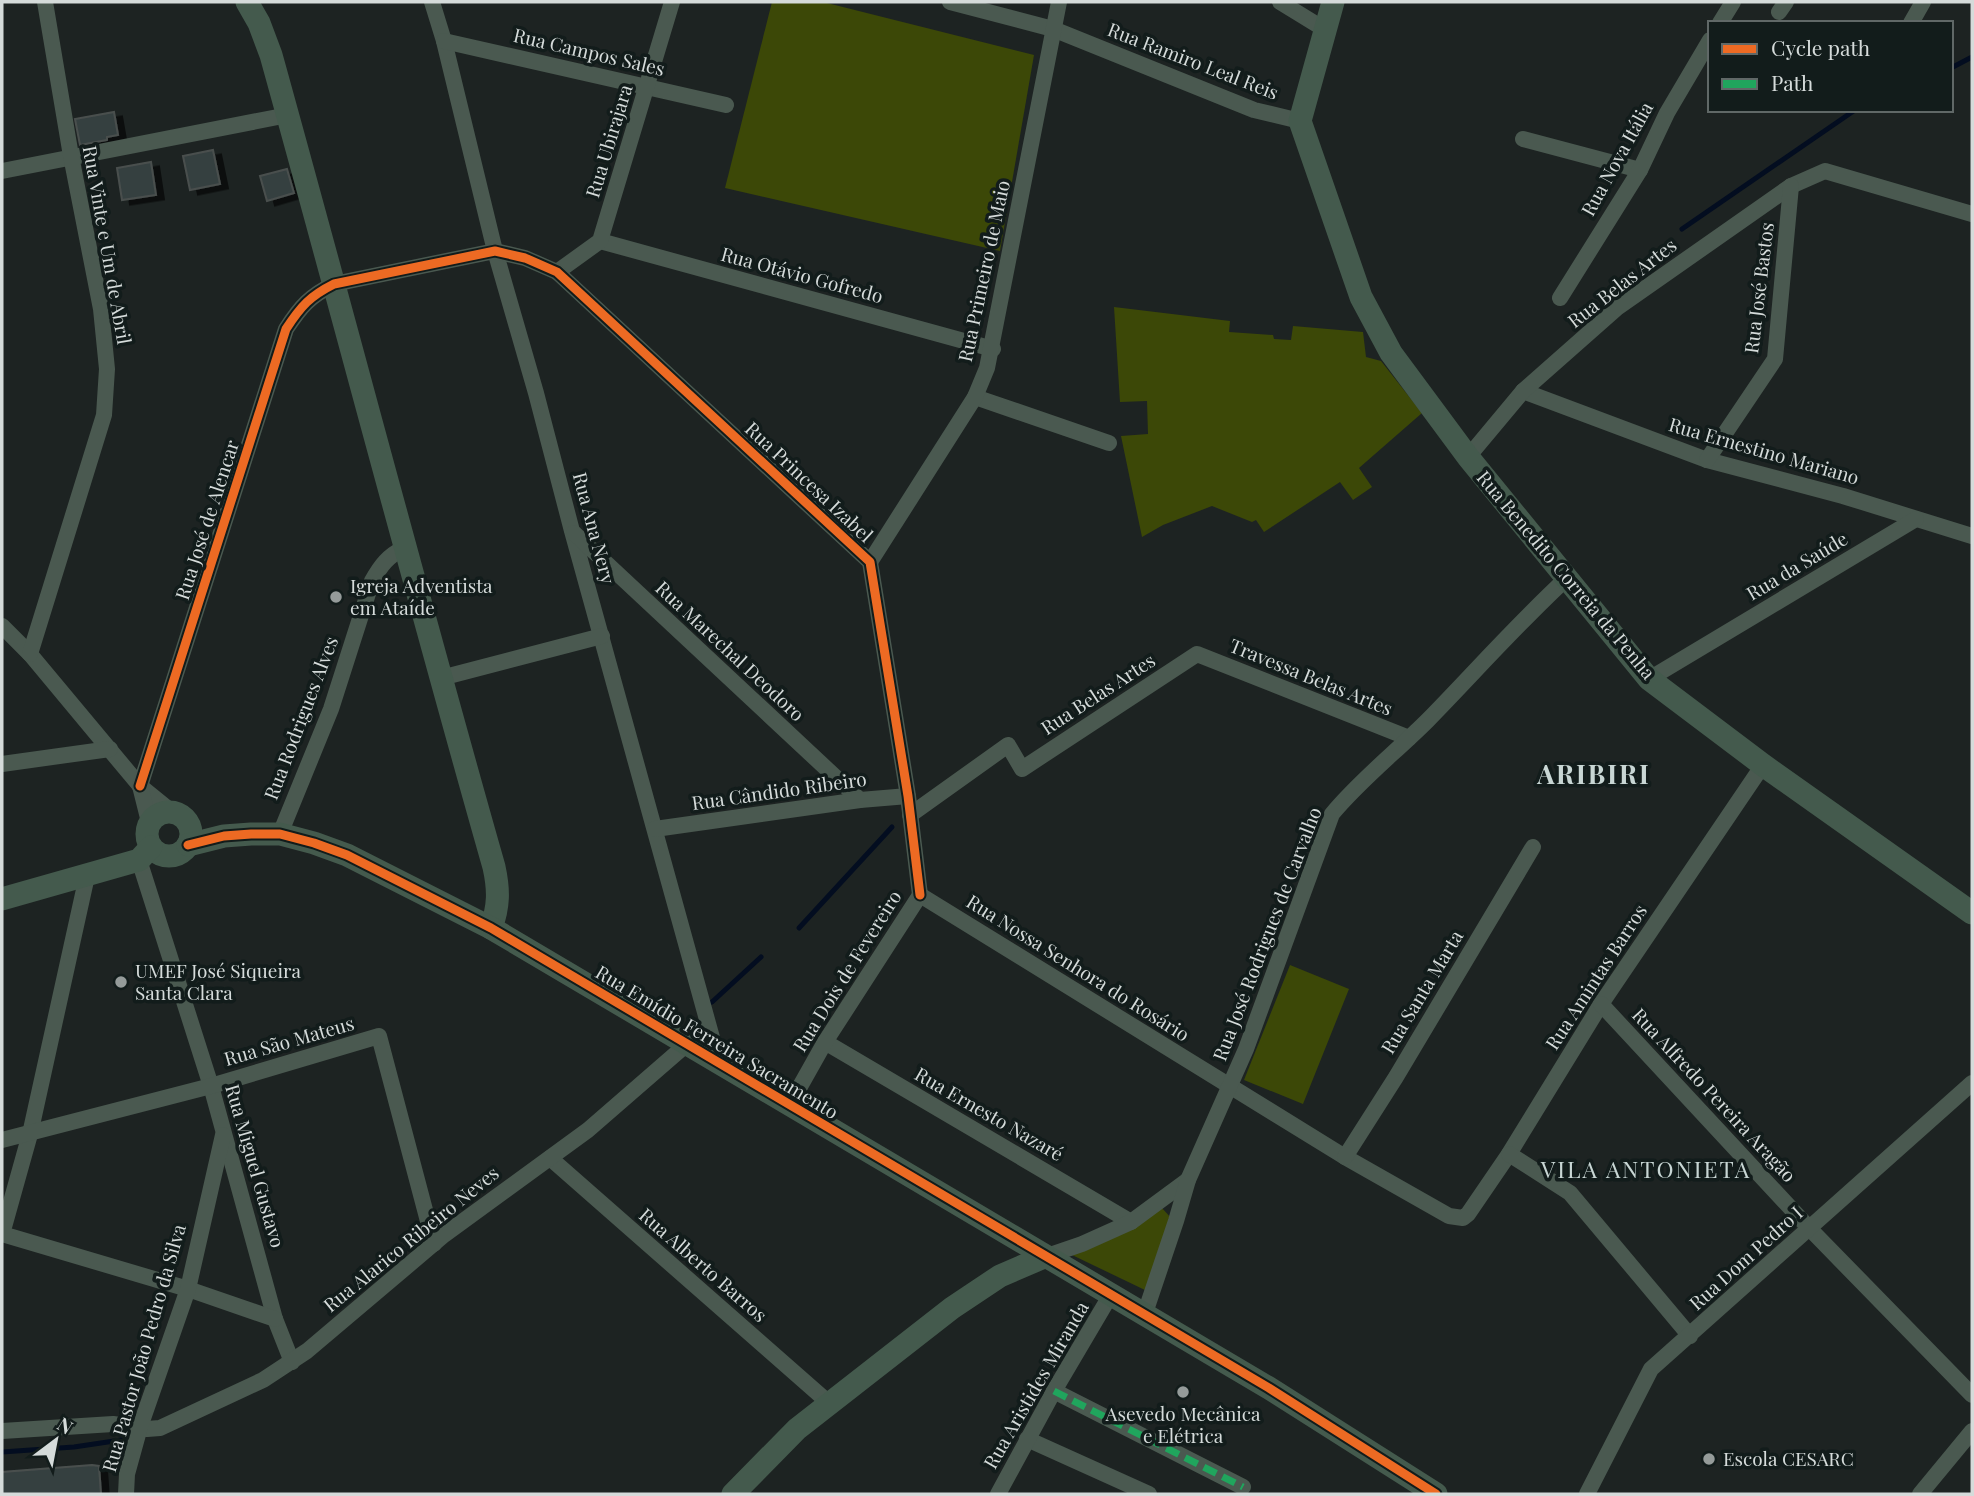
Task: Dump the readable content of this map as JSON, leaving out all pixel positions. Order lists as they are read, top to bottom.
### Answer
{
  "streets": {
    "street": [
      "Rua Campos Sales",
      "Rua Ramiro Leal Reis",
      "Rua Ubirajara",
      "Rua Nova Itália",
      "Rua Vinte e Um de Abril",
      "Rua Primeiro de Maio",
      "Rua Otávio Gofredo",
      "Rua Belas Artes",
      "Rua José Bastos",
      "Rua Ernestino Mariano",
      "Rua Princesa Izabel",
      "Rua José de Alencar",
      "Rua Ana Nery",
      "Rua da Saúde",
      "Rua Benedito Correia da Penha",
      "Rua Marechal Deodoro",
      "Travessa Belas Artes",
      "Rua Rodrigues Alves",
      "Rua Cândido Ribeiro",
      "Rua José Rodrigues de Carvalho",
      "Rua Nossa Senhora do Rosário",
      "Rua Dois de Fevereiro",
      "Rua Amintas Barros",
      "Rua Santa Marta",
      "Rua São Mateus",
      "Rua Emídio Ferreira Sacramento",
      "Rua Alfredo Pereira Aragão",
      "Rua Ernesto Nazaré",
      "Rua Miguel Gustavo",
      "Rua Alarico Ribeiro Neves",
      "Rua Dom Pedro I",
      "Rua Alberto Barros",
      "Rua Pastor João Pedro da Silva",
      "Rua Aristides Miranda"
    ]
  },
  "crossings": [
    ["Rua Campos Sales", "Rua Ubirajara"],
    ["Rua Campos Sales", "Rua Ana Nery"],
    ["Rua Ramiro Leal Reis", "Rua Primeiro de Maio"],
    ["Rua Ramiro Leal Reis", "Rua Benedito Correia da Penha"],
    ["Rua Ubirajara", "Rua Otávio Gofredo"],
    ["Rua Primeiro de Maio", "Rua Otávio Gofredo"],
    ["Rua Primeiro de Maio", "Rua Princesa Izabel"],
    ["Rua Belas Artes", "Rua José Bastos"],
    ["Rua Belas Artes", "Rua Ernestino Mariano"],
    ["Rua Belas Artes", "Rua Princesa Izabel"],
    ["Rua Belas Artes", "Rua Benedito Correia da Penha"],
    ["Rua Belas Artes", "Travessa Belas Artes"],
    ["Rua José Bastos", "Rua Ernestino Mariano"],
    ["Rua Ernestino Mariano", "Rua da Saúde"],
    ["Rua Princesa Izabel", "Rua Ana Nery"],
    ["Rua Princesa Izabel", "Rua Cândido Ribeiro"],
    ["Rua Princesa Izabel", "Rua Nossa Senhora do Rosário"],
    ["Rua Princesa Izabel", "Rua Dois de Fevereiro"],
    ["Rua Ana Nery", "Rua Marechal Deodoro"],
    ["Rua Ana Nery", "Rua Cândido Ribeiro"],
    ["Rua Ana Nery", "Rua Emídio Ferreira Sacramento"],
    ["Rua da Saúde", "Rua Benedito Correia da Penha"],
    ["Rua Benedito Correia da Penha", "Rua José Rodrigues de Carvalho"],
    ["Rua Benedito Correia da Penha", "Rua Amintas Barros"],
    ["Rua Marechal Deodoro", "Rua Cândido Ribeiro"],
    ["Travessa Belas Artes", "Rua José Rodrigues de Carvalho"],
    ["Rua Rodrigues Alves", "Rua Emídio Ferreira Sacramento"],
    ["Rua José Rodrigues de Carvalho", "Rua Nossa Senhora do Rosário"],
    ["Rua José Rodrigues de Carvalho", "Rua Emídio Ferreira Sacramento"],
    ["Rua José Rodrigues de Carvalho", "Rua Ernesto Nazaré"],
    ["Rua Nossa Senhora do Rosário", "Rua Dois de Fevereiro"],
    ["Rua Nossa Senhora do Rosário", "Rua Amintas Barros"],
    ["Rua Nossa Senhora do Rosário", "Rua Santa Marta"],
    ["Rua Dois de Fevereiro", "Rua Emídio Ferreira Sacramento"],
    ["Rua Dois de Fevereiro", "Rua Ernesto Nazaré"],
    ["Rua Amintas Barros", "Rua Alfredo Pereira Aragão"],
    ["Rua São Mateus", "Rua Miguel Gustavo"],
    ["Rua São Mateus", "Rua Alarico Ribeiro Neves"],
    ["Rua Emídio Ferreira Sacramento", "Rua Miguel Gustavo"],
    ["Rua Emídio Ferreira Sacramento", "Rua Alarico Ribeiro Neves"],
    ["Rua Emídio Ferreira Sacramento", "Rua Aristides Miranda"],
    ["Rua Alfredo Pereira Aragão", "Rua Dom Pedro I"],
    ["Rua Miguel Gustavo", "Rua Alarico Ribeiro Neves"],
    ["Rua Miguel Gustavo", "Rua Pastor João Pedro da Silva"],
    ["Rua Alarico Ribeiro Neves", "Rua Alberto Barros"],
    ["Rua Alarico Ribeiro Neves", "Rua Pastor João Pedro da Silva"]
  ],
  "districts": ["ARIBIRI", "VILA ANTONIETA"],
  "places": [
    "Igreja Adventista em Ataíde",
    "UMEF José Siqueira Santa Clara",
    "Asevedo Mecânica e Elétrica",
    "Escola CESARC"
  ],
  "legend": ["Cycle path", "Path"],
  "north": "top right"
}
